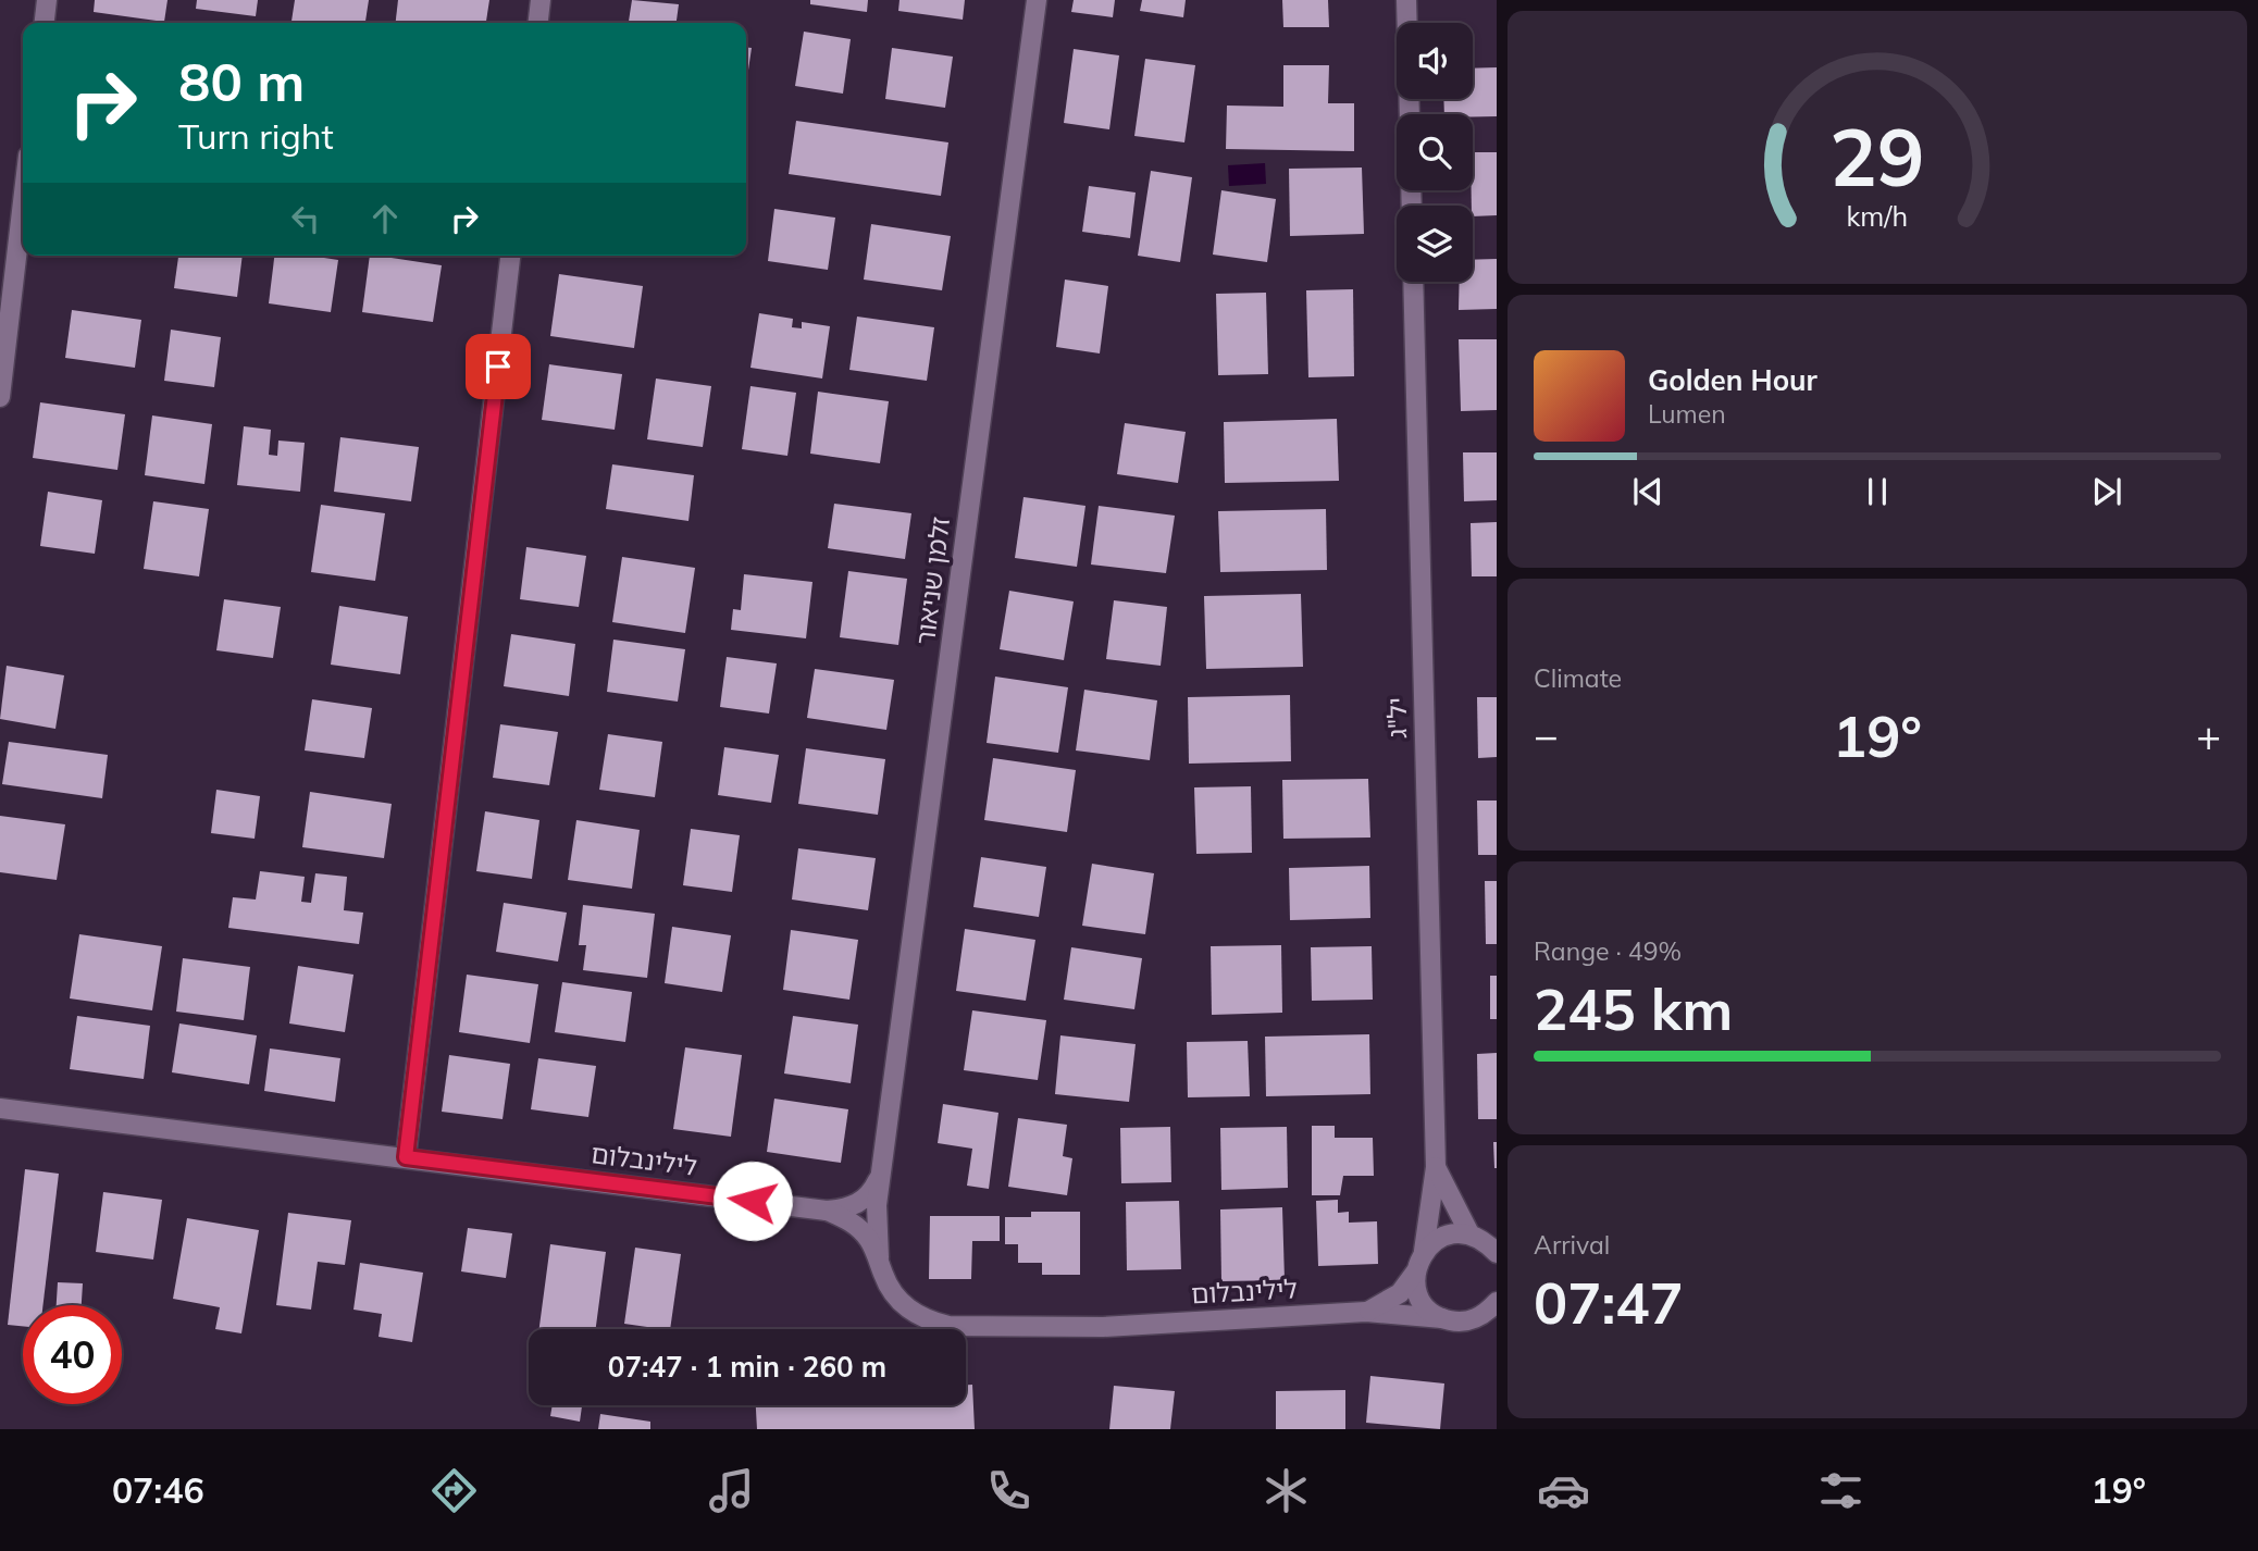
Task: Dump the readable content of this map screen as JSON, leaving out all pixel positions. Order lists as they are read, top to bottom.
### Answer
{
  "streets": {
    "street": ["זלמן שניאור", "יל\"ג", "לילינבלום"]
  },
  "crossings": [
    ["זלמן שניאור", "לילינבלום"],
    ["יל\"ג", "לילינבלום"]
  ],
  "page": {
    "turn": ["80 m", "Turn right"],
    "song": ["Golden Hour", "Lumen"],
    "tile": [
      "Climate",
      ["Range · 49%", "245 km"],
      ["Arrival", "07:47"]
    ],
    "heat": ["−", "19°", "+"],
    "limit": "40",
    "trip": "07:47 · 1 min · 260 m",
    "tabs": ["07:46", "19°"],
    "gauge": ["29", "km/h"]
  }
}
